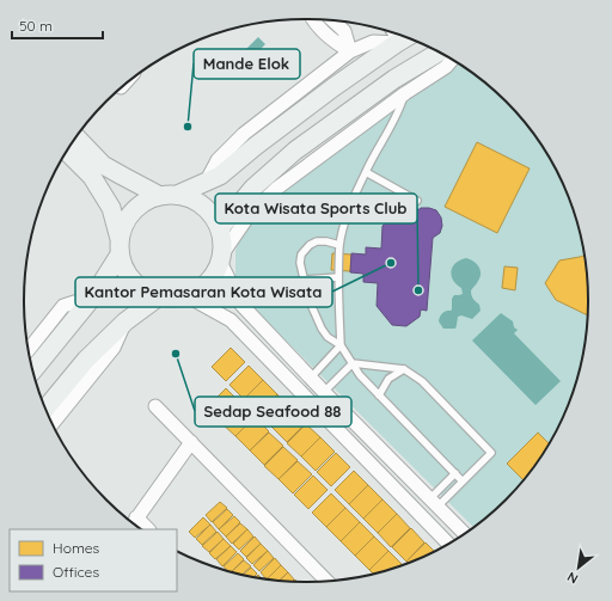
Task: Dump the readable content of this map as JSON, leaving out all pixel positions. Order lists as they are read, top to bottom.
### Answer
{
  "places": [
    "Mande Elok",
    "Kantor Pemasaran Kota Wisata",
    "Kota Wisata Sports Club",
    "Sedap Seafood 88"
  ],
  "legend": ["Homes", "Offices"],
  "scale_bar": "50 m",
  "north": "bottom left"
}
